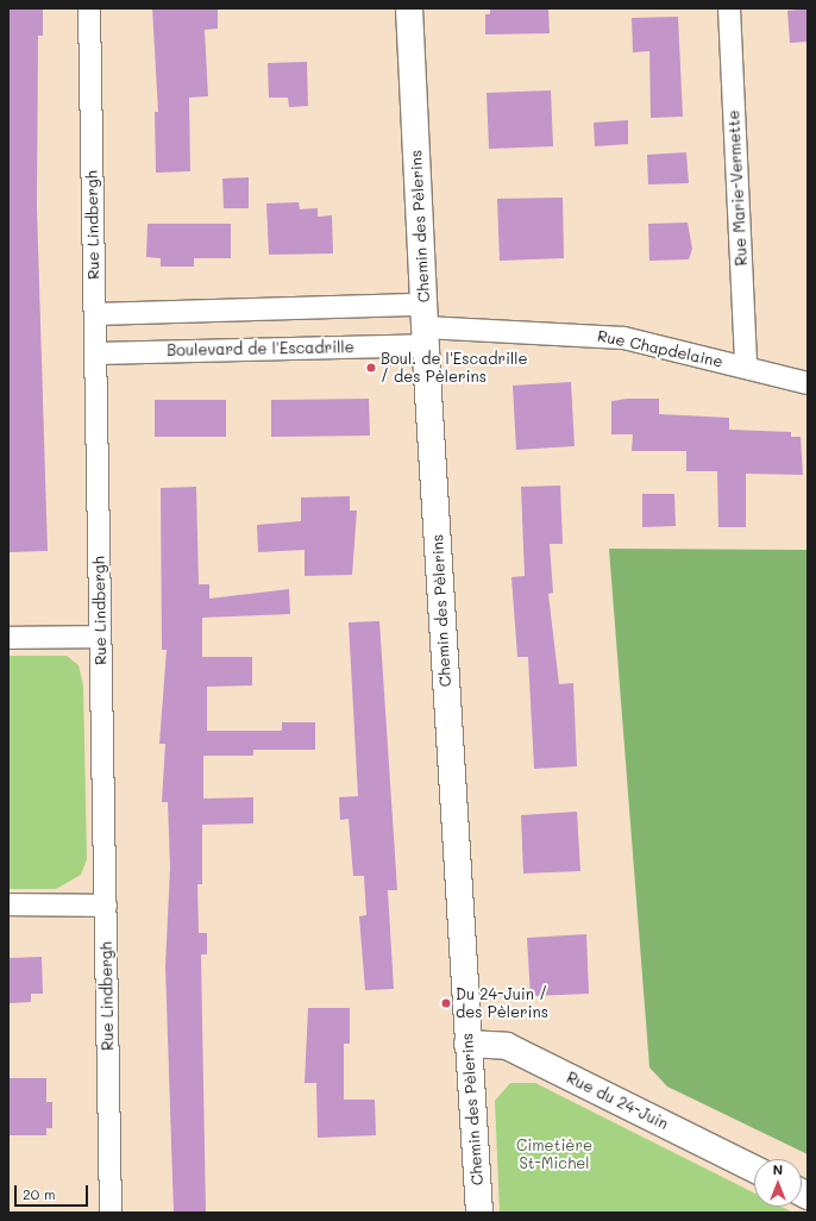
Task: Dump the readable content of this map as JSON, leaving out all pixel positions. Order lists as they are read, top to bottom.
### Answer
{
  "streets": {
    "street": [
      "Rue Marie-Vermette",
      "Rue Lindbergh",
      "Chemin des Pèlerins",
      "Boulevard de l'Escadrille",
      "Rue Chapdelaine",
      "Rue du 24-Juin"
    ]
  },
  "crossings": [
    ["Rue Marie-Vermette", "Rue Chapdelaine"],
    ["Rue Lindbergh", "Boulevard de l'Escadrille"],
    ["Chemin des Pèlerins", "Boulevard de l'Escadrille"],
    ["Chemin des Pèlerins", "Rue Chapdelaine"],
    ["Chemin des Pèlerins", "Rue du 24-Juin"],
    ["Boulevard de l'Escadrille", "Rue Chapdelaine"]
  ],
  "parks": ["Cimetière St-Michel"],
  "places": ["Boul. de l'Escadrille / des Pèlerins", "Du 24-Juin / des Pèlerins"],
  "scale_bar": "20 m",
  "north": "top"
}
